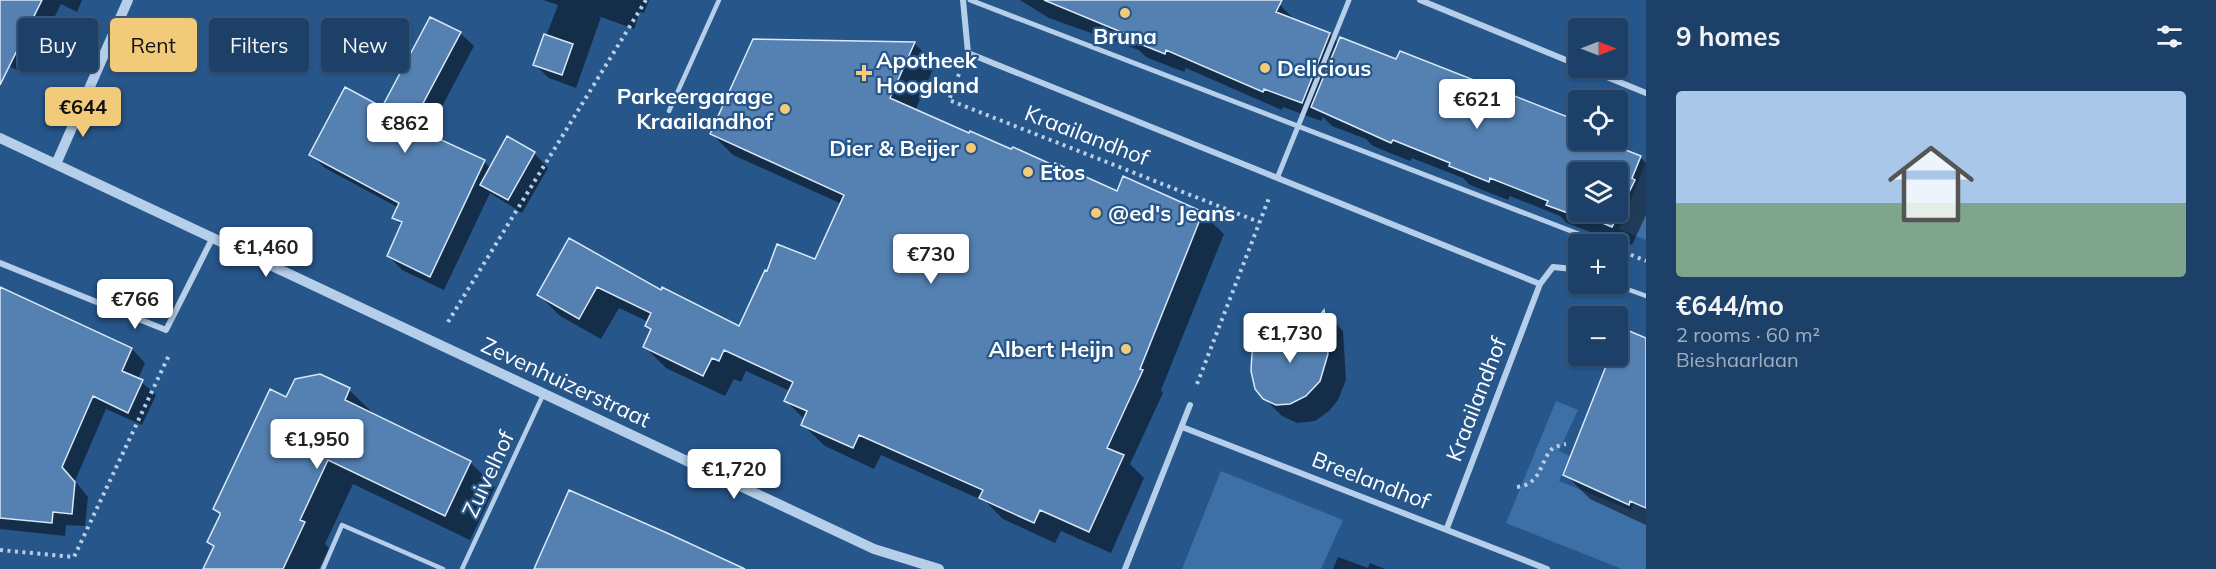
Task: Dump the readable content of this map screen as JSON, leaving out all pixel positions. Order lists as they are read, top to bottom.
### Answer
{
  "streets": {
    "street": ["Kraailandhof", "Zevenhuizerstraat", "Breelandhof"],
    "lane": ["Zuivelhof"]
  },
  "crossings": [
    ["Kraailandhof", "Breelandhof"],
    ["Zevenhuizerstraat", "Zuivelhof"]
  ],
  "places": {
    "other": [
      "Bruna",
      "Delicious",
      "Parkeergarage Kraailandhof",
      "Dier & Beijer",
      "Etos",
      "@ed's Jeans",
      "Albert Heijn"
    ],
    "health": ["Apotheek Hoogland"]
  },
  "north": "right",
  "page": {
    "heading": "9 homes",
    "map_buttons": ["+", "−"],
    "chip": [
      "Buy",
      "Rent",
      "Filters",
      "New"
    ],
    "list": [
      {
        "name": "€644/mo",
        "note": "2 rooms · 60 m² · Bieshaarlaan"
      }
    ],
    "price": [
      "€621",
      "€644",
      "€862",
      "€1,460",
      "€730",
      "€766",
      "€1,730",
      "€1,950",
      "€1,720"
    ]
  }
}
